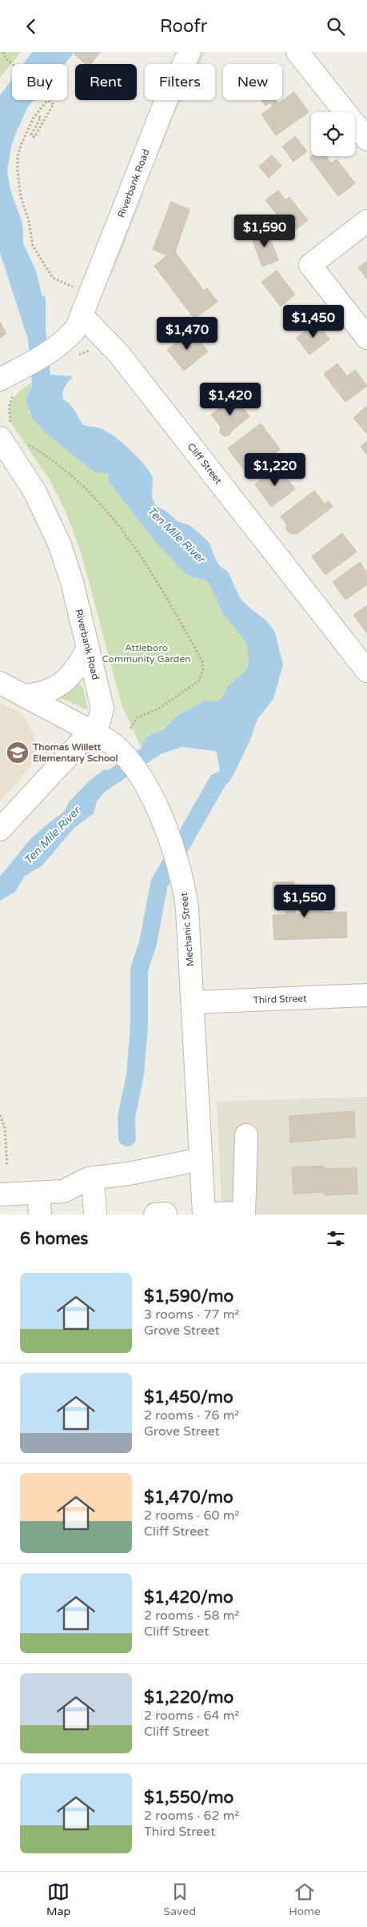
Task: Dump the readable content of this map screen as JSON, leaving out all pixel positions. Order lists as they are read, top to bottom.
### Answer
{
  "streets": {
    "street": [
      "Riverbank Road",
      "Cliff Street",
      "Mechanic Street",
      "Third Street"
    ]
  },
  "crossings": [
    ["Riverbank Road", "Cliff Street"],
    ["Riverbank Road", "Mechanic Street"],
    ["Mechanic Street", "Third Street"]
  ],
  "water": ["Ten Mile River"],
  "parks": ["Attleboro Community Garden"],
  "places": {
    "school or university": ["Thomas Willett Elementary School"]
  },
  "page": {
    "header": "Roofr",
    "chip": [
      "Buy",
      "Rent",
      "Filters",
      "New"
    ],
    "price": [
      "$1,590",
      "$1,450",
      "$1,470",
      "$1,420",
      "$1,220",
      "$1,550"
    ],
    "heading": "6 homes",
    "list": [
      {
        "name": "$1,590/mo",
        "note": "3 rooms · 77 m² · Grove Street"
      },
      {
        "name": "$1,450/mo",
        "note": "2 rooms · 76 m² · Grove Street"
      },
      {
        "name": "$1,470/mo",
        "note": "2 rooms · 60 m² · Cliff Street"
      },
      {
        "name": "$1,420/mo",
        "note": "2 rooms · 58 m² · Cliff Street"
      },
      {
        "name": "$1,220/mo",
        "note": "2 rooms · 64 m² · Cliff Street"
      },
      {
        "name": "$1,550/mo",
        "note": "2 rooms · 62 m² · Third Street"
      }
    ],
    "tabs": ["Map", "Saved", "Home"]
  }
}
